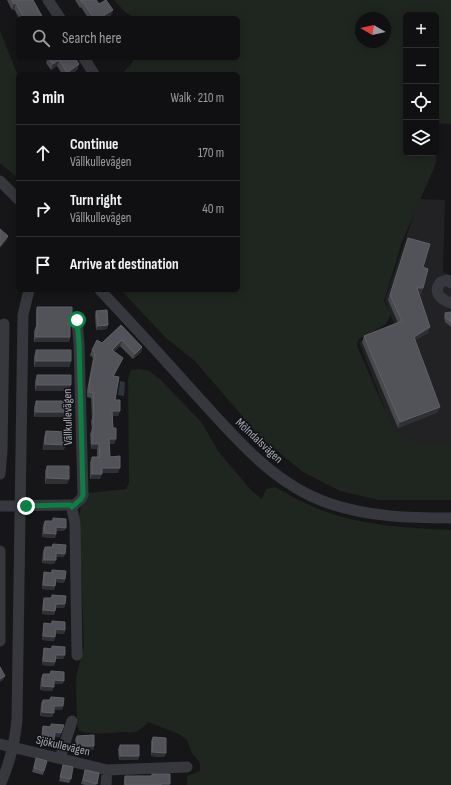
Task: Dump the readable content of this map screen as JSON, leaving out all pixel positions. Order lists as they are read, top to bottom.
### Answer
{
  "streets": {
    "street": ["Vällkullevägen", "Mölndalsvägen", "Sjökullevägen"]
  },
  "north": "left",
  "page": {
    "map_buttons": ["+", "−"],
    "search": "Search here",
    "heading": ["3 min", "Walk · 210 m"],
    "list": [
      ["Continue", "Vällkullevägen", "170 m"],
      ["Turn right", "Vällkullevägen", "40 m"],
      "Arrive at destination"
    ]
  }
}
